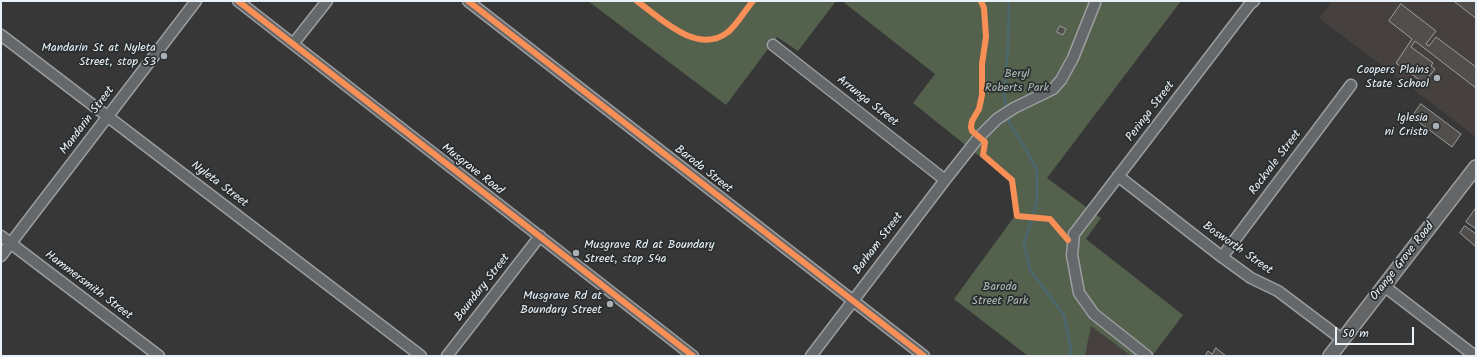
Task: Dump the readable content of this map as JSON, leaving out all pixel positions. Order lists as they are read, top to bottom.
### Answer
{
  "streets": {
    "main road": ["Orange Grove Road"],
    "street": [
      "Arrunga Street",
      "Peringa Street",
      "Mandarin Street",
      "Rockvale Street",
      "Musgrave Road",
      "Baroda Street",
      "Nyleta Street",
      "Barham Street",
      "Bosworth Street",
      "Hammersmith Street",
      "Boundary Street"
    ]
  },
  "crossings": [
    ["Arrunga Street", "Barham Street"],
    ["Peringa Street", "Bosworth Street"],
    ["Mandarin Street", "Nyleta Street"],
    ["Mandarin Street", "Hammersmith Street"],
    ["Rockvale Street", "Bosworth Street"],
    ["Musgrave Road", "Boundary Street"],
    ["Baroda Street", "Barham Street"],
    ["Bosworth Street", "Orange Grove Road"]
  ],
  "parks": ["Beryl Roberts Park", "Baroda Street Park"],
  "places": [
    "Mandarin St at Nyleta Street, stop 53",
    "Coopers Plains State School",
    "Iglesia ni Cristo",
    "Musgrave Rd at Boundary Street, stop 54a",
    "Musgrave Rd at Boundary Street"
  ],
  "scale_bar": "50 m"
}
